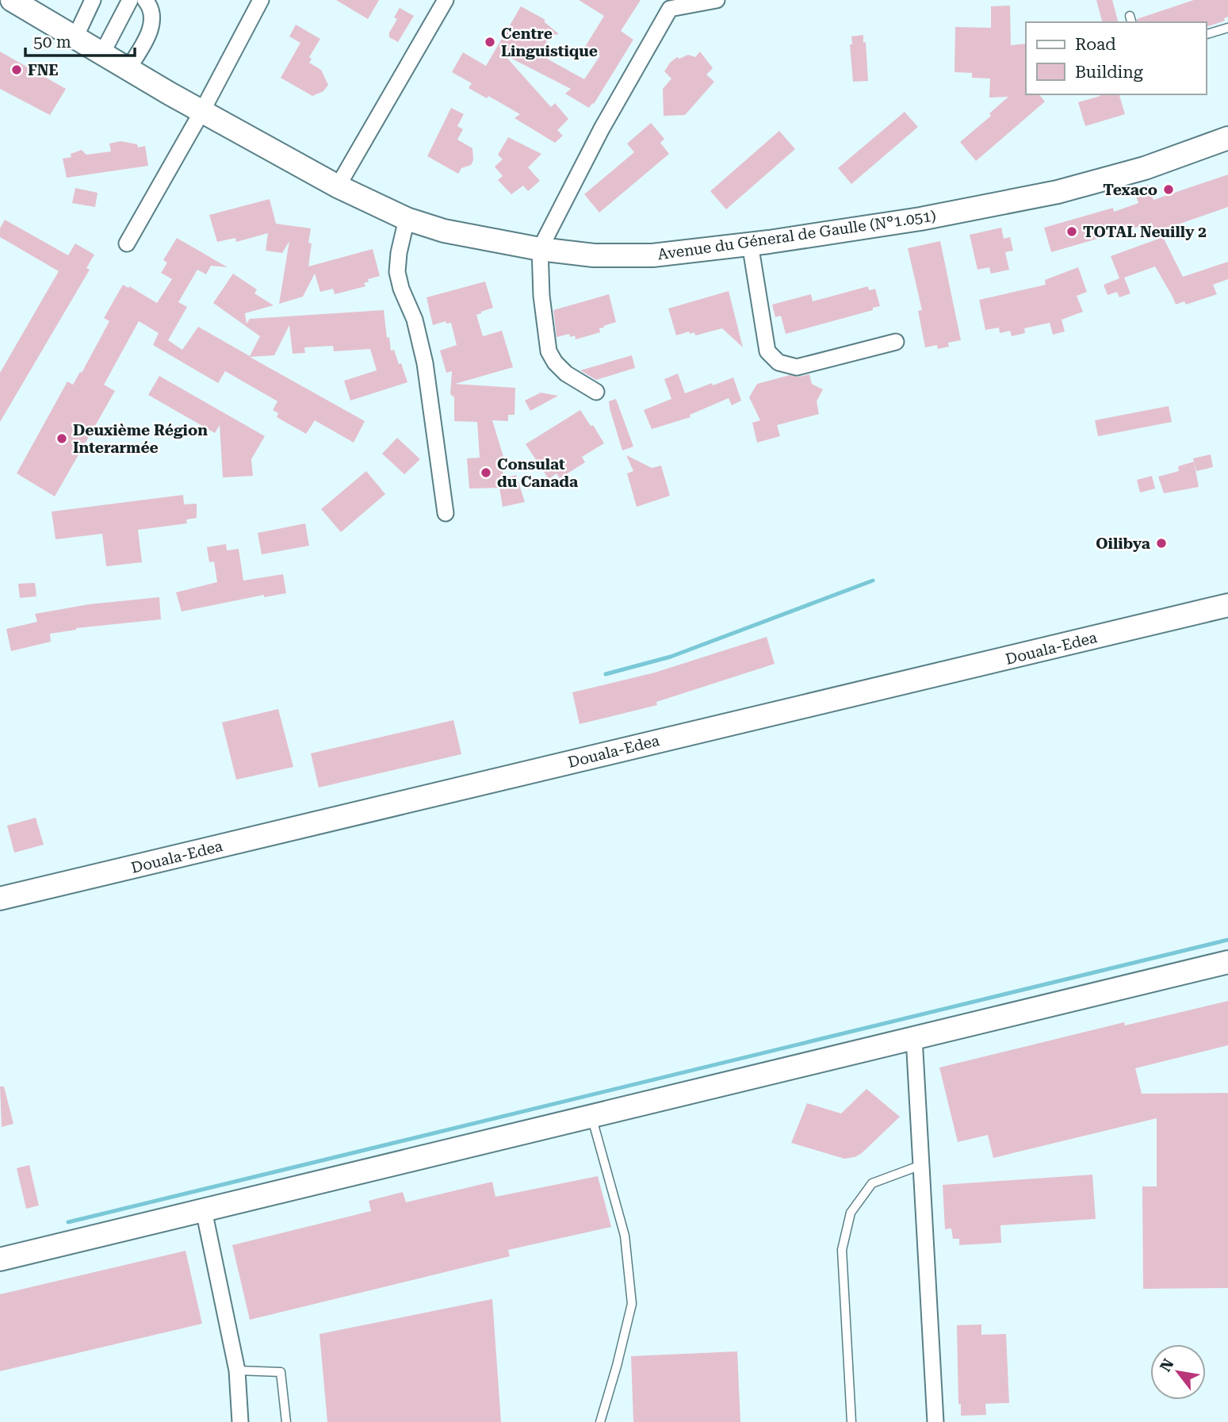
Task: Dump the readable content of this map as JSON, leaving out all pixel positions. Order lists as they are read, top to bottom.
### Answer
{
  "streets": {
    "main road": ["Avenue du Géneral de Gaulle (N°1.051)", "Douala-Edea"]
  },
  "places": [
    "Centre Linguistique",
    "FNE",
    "Texaco",
    "TOTAL Neuilly 2",
    "Deuxième Région Interarmée",
    "Consulat du Canada",
    "Oilibya"
  ],
  "legend": ["Road", "Building"],
  "scale_bar": "50 m",
  "north": "top left"
}
